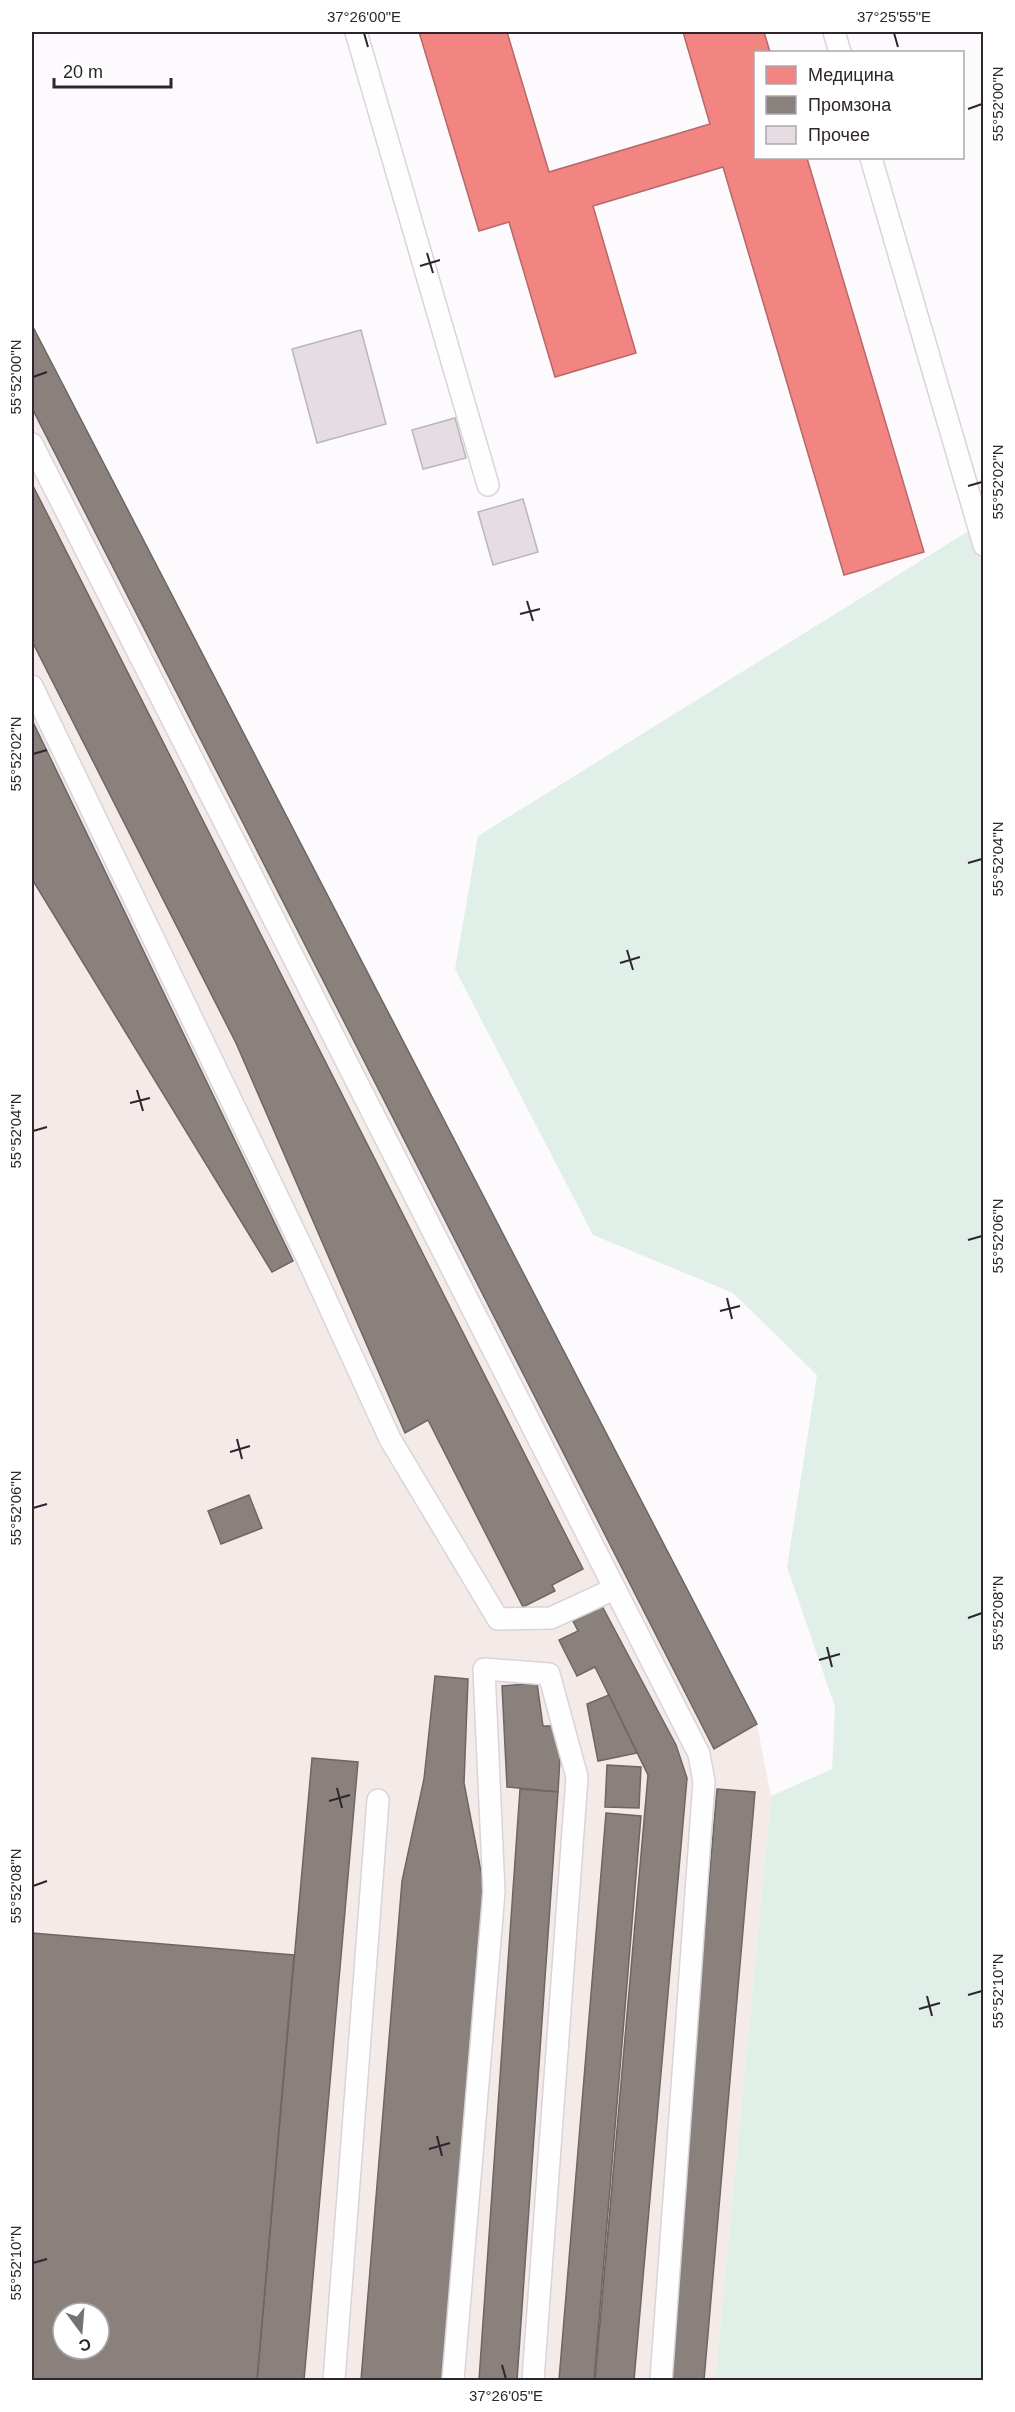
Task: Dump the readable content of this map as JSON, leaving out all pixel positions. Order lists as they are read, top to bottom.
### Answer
{
  "legend": ["Медицина", "Промзона", "Прочее"],
  "scale_bar": "20 m",
  "north": "bottom",
  "coordinates": [
    "37°26'00\"E",
    "37°25'55\"E",
    "55°52'00\"N",
    "55°52'02\"N",
    "55°52'04\"N",
    "55°52'06\"N",
    "55°52'08\"N",
    "55°52'10\"N",
    "37°26'05\"E"
  ]
}
